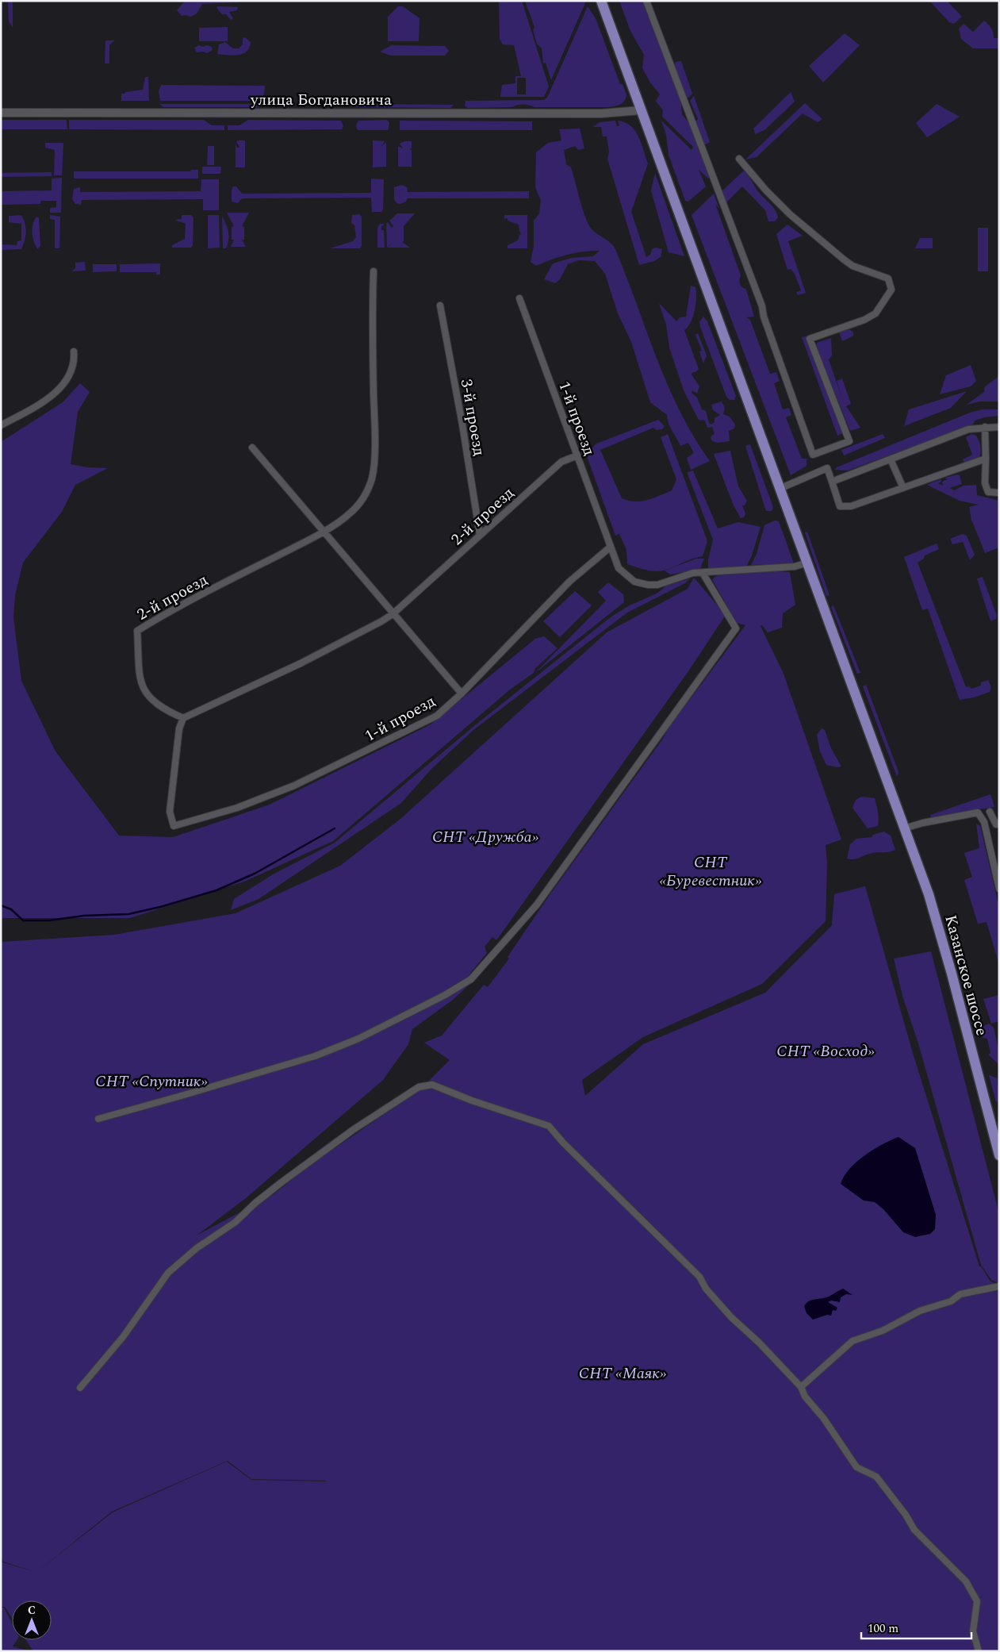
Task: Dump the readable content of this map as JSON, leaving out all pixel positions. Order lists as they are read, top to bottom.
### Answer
{
  "streets": {
    "main road": ["Казанское шоссе"],
    "street": [
      "улица Богдановича",
      "3-й проезд",
      "1-й проезд",
      "2-й проезд"
    ]
  },
  "crossings": [
    ["улица Богдановича", "Казанское шоссе"],
    ["3-й проезд", "2-й проезд"],
    ["1-й проезд", "2-й проезд"]
  ],
  "parks": [
    "СНТ «Дружба»",
    "СНТ «Буревестник»",
    "СНТ «Восход»",
    "СНТ «Спутник»",
    "СНТ «Маяк»"
  ],
  "scale_bar": "100 m",
  "north": "top"
}
